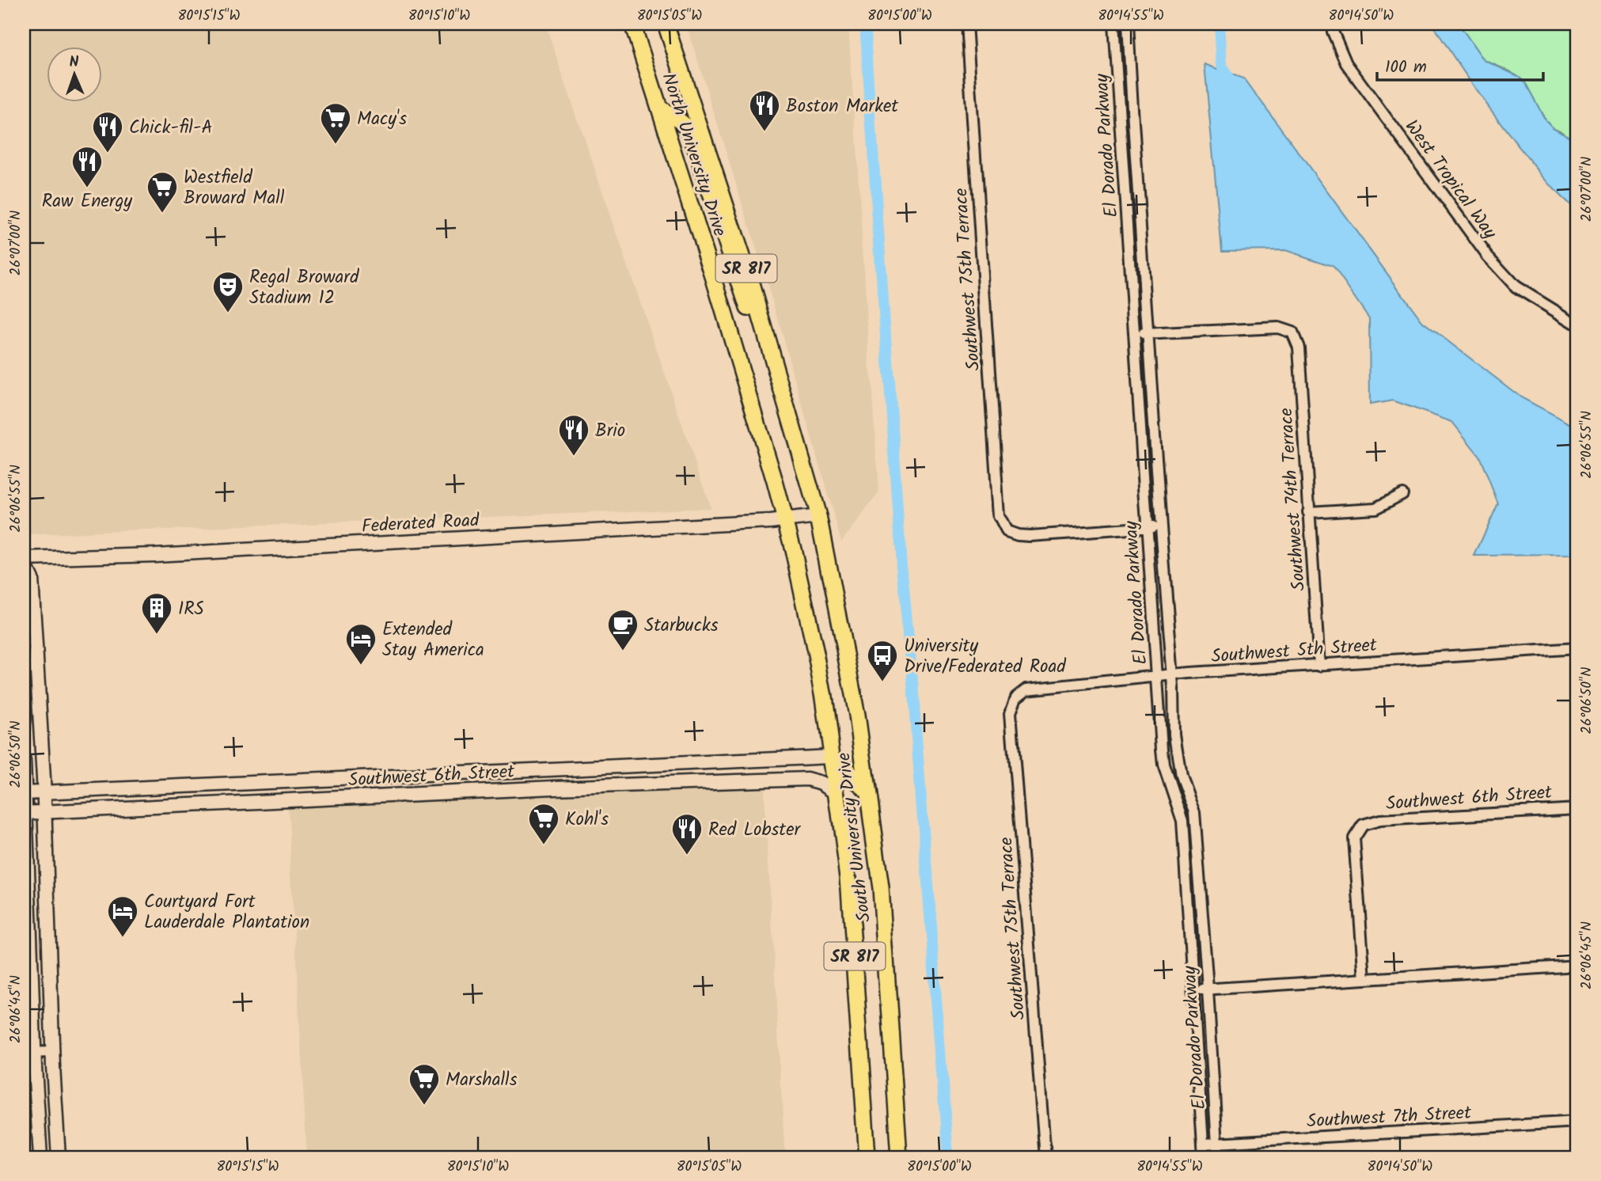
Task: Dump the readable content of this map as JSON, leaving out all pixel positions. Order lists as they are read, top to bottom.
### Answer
{
  "streets": {
    "main road": ["North University Drive", "SR 817", "South University Drive"],
    "street": [
      "El Dorado Parkway",
      "West Tropical Way",
      "Southwest 75th Terrace",
      "Southwest 74th Terrace",
      "Federated Road",
      "Southwest 5th Street",
      "Southwest 6th Street",
      "Southwest 7th Street"
    ]
  },
  "crossings": [
    ["El Dorado Parkway", "Southwest 75th Terrace"],
    ["El Dorado Parkway", "Southwest 74th Terrace"],
    ["El Dorado Parkway", "Southwest 5th Street"],
    ["El Dorado Parkway", "Southwest 7th Street"],
    ["North University Drive", "Federated Road"],
    ["North University Drive", "South University Drive"],
    ["Southwest 75th Terrace", "Southwest 5th Street"],
    ["Southwest 74th Terrace", "Southwest 5th Street"],
    ["Federated Road", "South University Drive"],
    ["Southwest 6th Street", "South University Drive"]
  ],
  "places": {
    "restaurant": [
      "Boston Market",
      "Chick-fil-A",
      "Raw Energy",
      "Brio",
      "Red Lobster"
    ],
    "supermarket": [
      "Macy's",
      "Westfield Broward Mall",
      "Kohl's",
      "Marshalls"
    ],
    "theatre": ["Regal Broward Stadium 12"],
    "building": ["IRS"],
    "cafe": ["Starbucks"],
    "hotel": ["Extended Stay America", "Courtyard Fort Lauderdale Plantation"],
    "bus stop": ["University Drive/Federated Road"]
  },
  "scale_bar": "100 m",
  "north": "top",
  "coordinates": [
    "80°15'15\"W",
    "80°15'10\"W",
    "80°15'05\"W",
    "80°15'00\"W",
    "80°14'55\"W",
    "80°14'50\"W",
    "26°07'00\"N",
    "26°06'55\"N",
    "26°06'50\"N",
    "26°06'45\"N"
  ]
}
